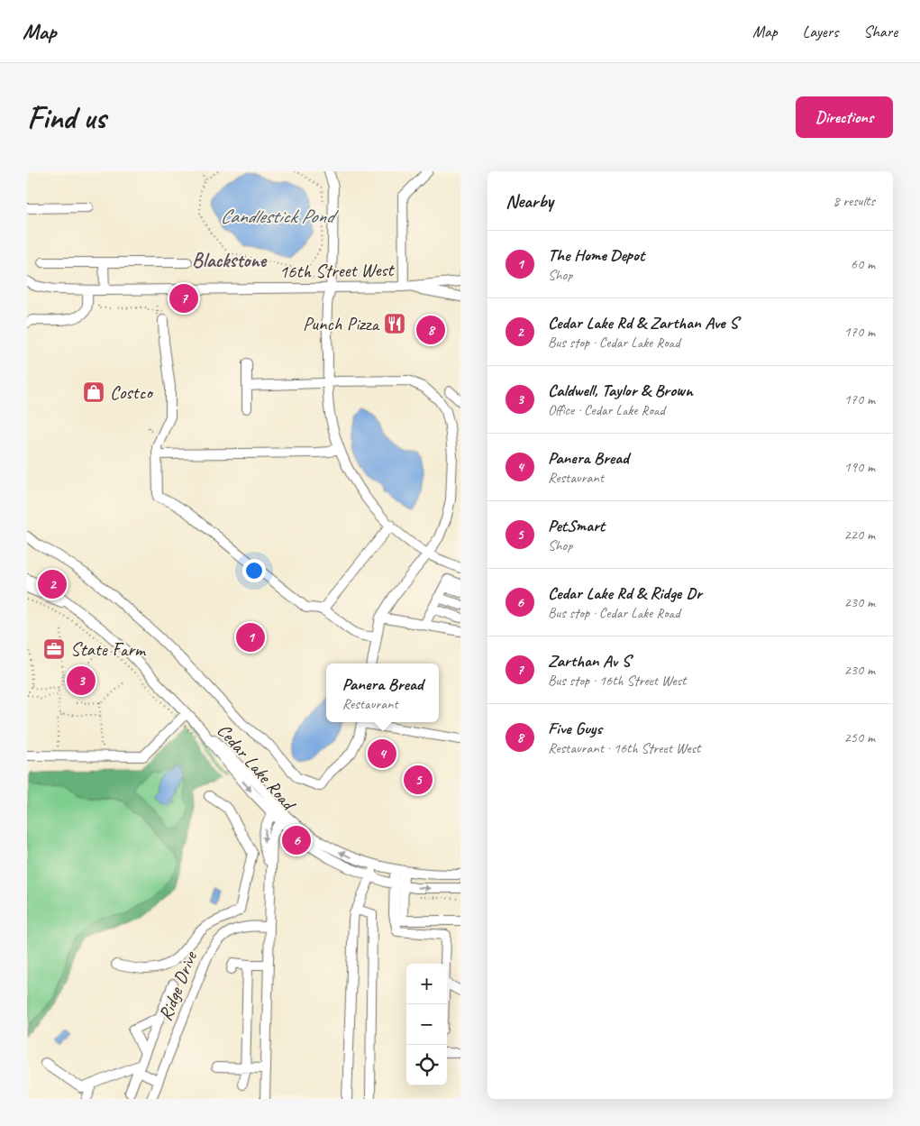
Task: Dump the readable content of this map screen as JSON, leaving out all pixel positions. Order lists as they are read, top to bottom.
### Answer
{
  "streets": {
    "street": ["16th Street West", "Cedar Lake Road", "Ridge Drive"]
  },
  "districts": ["Blackstone"],
  "water": ["Candlestick Pond"],
  "places": {
    "restaurant": ["Punch Pizza"],
    "shop": ["Costco"],
    "office": ["State Farm"]
  },
  "page": {
    "header": "Map",
    "nav": ["Map", "Layers", "Share"],
    "buttons": "Directions",
    "title": "Find us",
    "heading": ["Nearby", "8 results"],
    "list": [
      {
        "mark": "1",
        "name": "The Home Depot",
        "note": "Shop",
        "value": "60 m"
      },
      {
        "mark": "2",
        "name": "Cedar Lake Rd & Zarthan Ave S",
        "note": "Bus stop · Cedar Lake Road",
        "value": "170 m"
      },
      {
        "mark": "3",
        "name": "Caldwell, Taylor & Brown",
        "note": "Office · Cedar Lake Road",
        "value": "170 m"
      },
      {
        "mark": "4",
        "name": "Panera Bread",
        "note": "Restaurant",
        "value": "190 m"
      },
      {
        "mark": "5",
        "name": "PetSmart",
        "note": "Shop",
        "value": "220 m"
      },
      {
        "mark": "6",
        "name": "Cedar Lake Rd & Ridge Dr",
        "note": "Bus stop · Cedar Lake Road",
        "value": "230 m"
      },
      {
        "mark": "7",
        "name": "Zarthan Av S",
        "note": "Bus stop · 16th Street West",
        "value": "230 m"
      },
      {
        "mark": "8",
        "name": "Five Guys",
        "note": "Restaurant · 16th Street West",
        "value": "250 m"
      }
    ],
    "pins": [
      "7",
      "8",
      "2",
      "1",
      "3",
      "4",
      "5",
      "6"
    ],
    "popup": ["Panera Bread", "Restaurant"],
    "map_buttons": ["+", "−"]
  }
}
